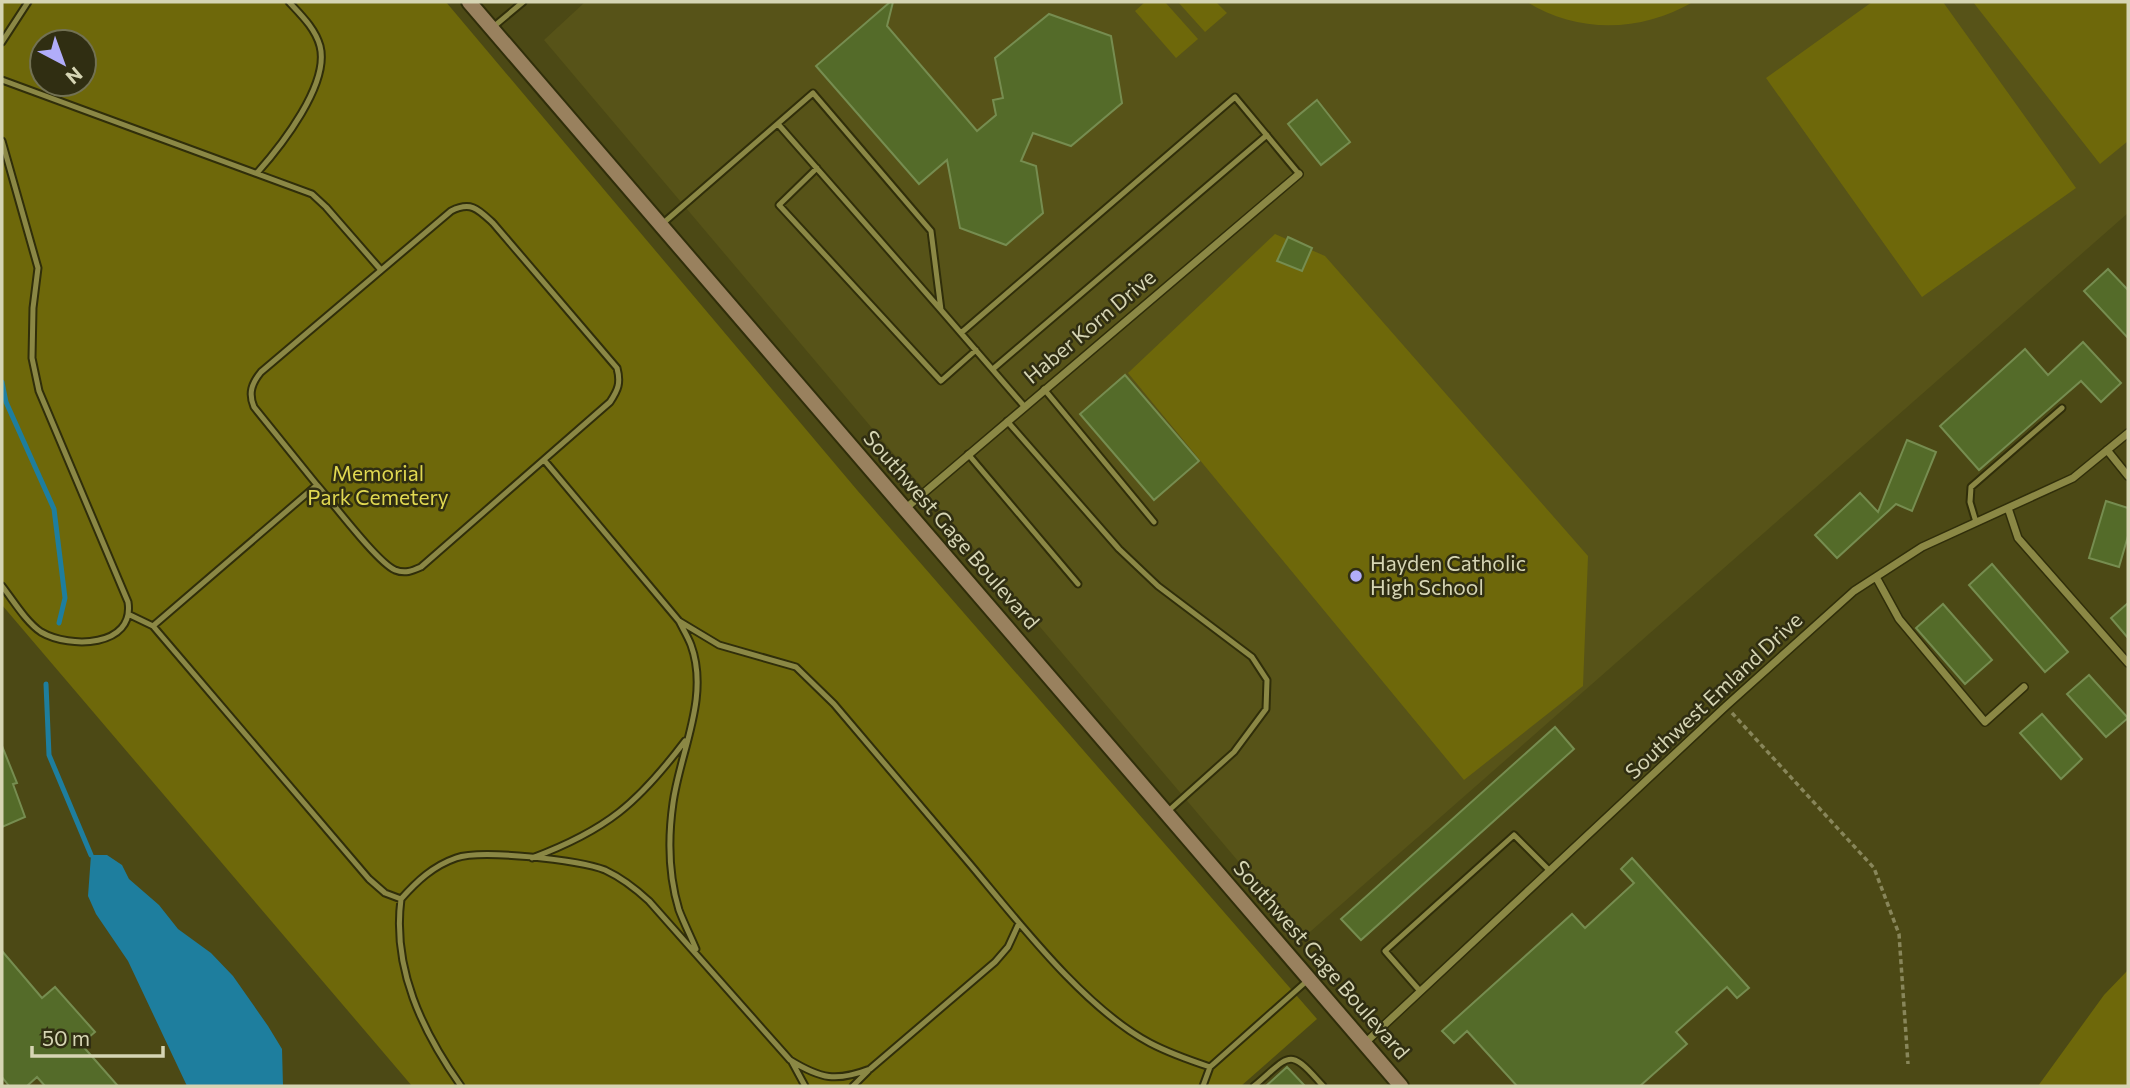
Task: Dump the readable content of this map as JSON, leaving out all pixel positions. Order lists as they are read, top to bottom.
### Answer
{
  "streets": {
    "main road": ["Southwest Gage Boulevard"],
    "street": ["Haber Korn Drive", "Southwest Emland Drive"]
  },
  "crossings": [
    ["Haber Korn Drive", "Southwest Gage Boulevard"],
    ["Southwest Gage Boulevard", "Southwest Emland Drive"]
  ],
  "parks": ["Memorial Park Cemetery"],
  "places": ["Hayden Catholic High School"],
  "scale_bar": "50 m",
  "north": "bottom right"
}
